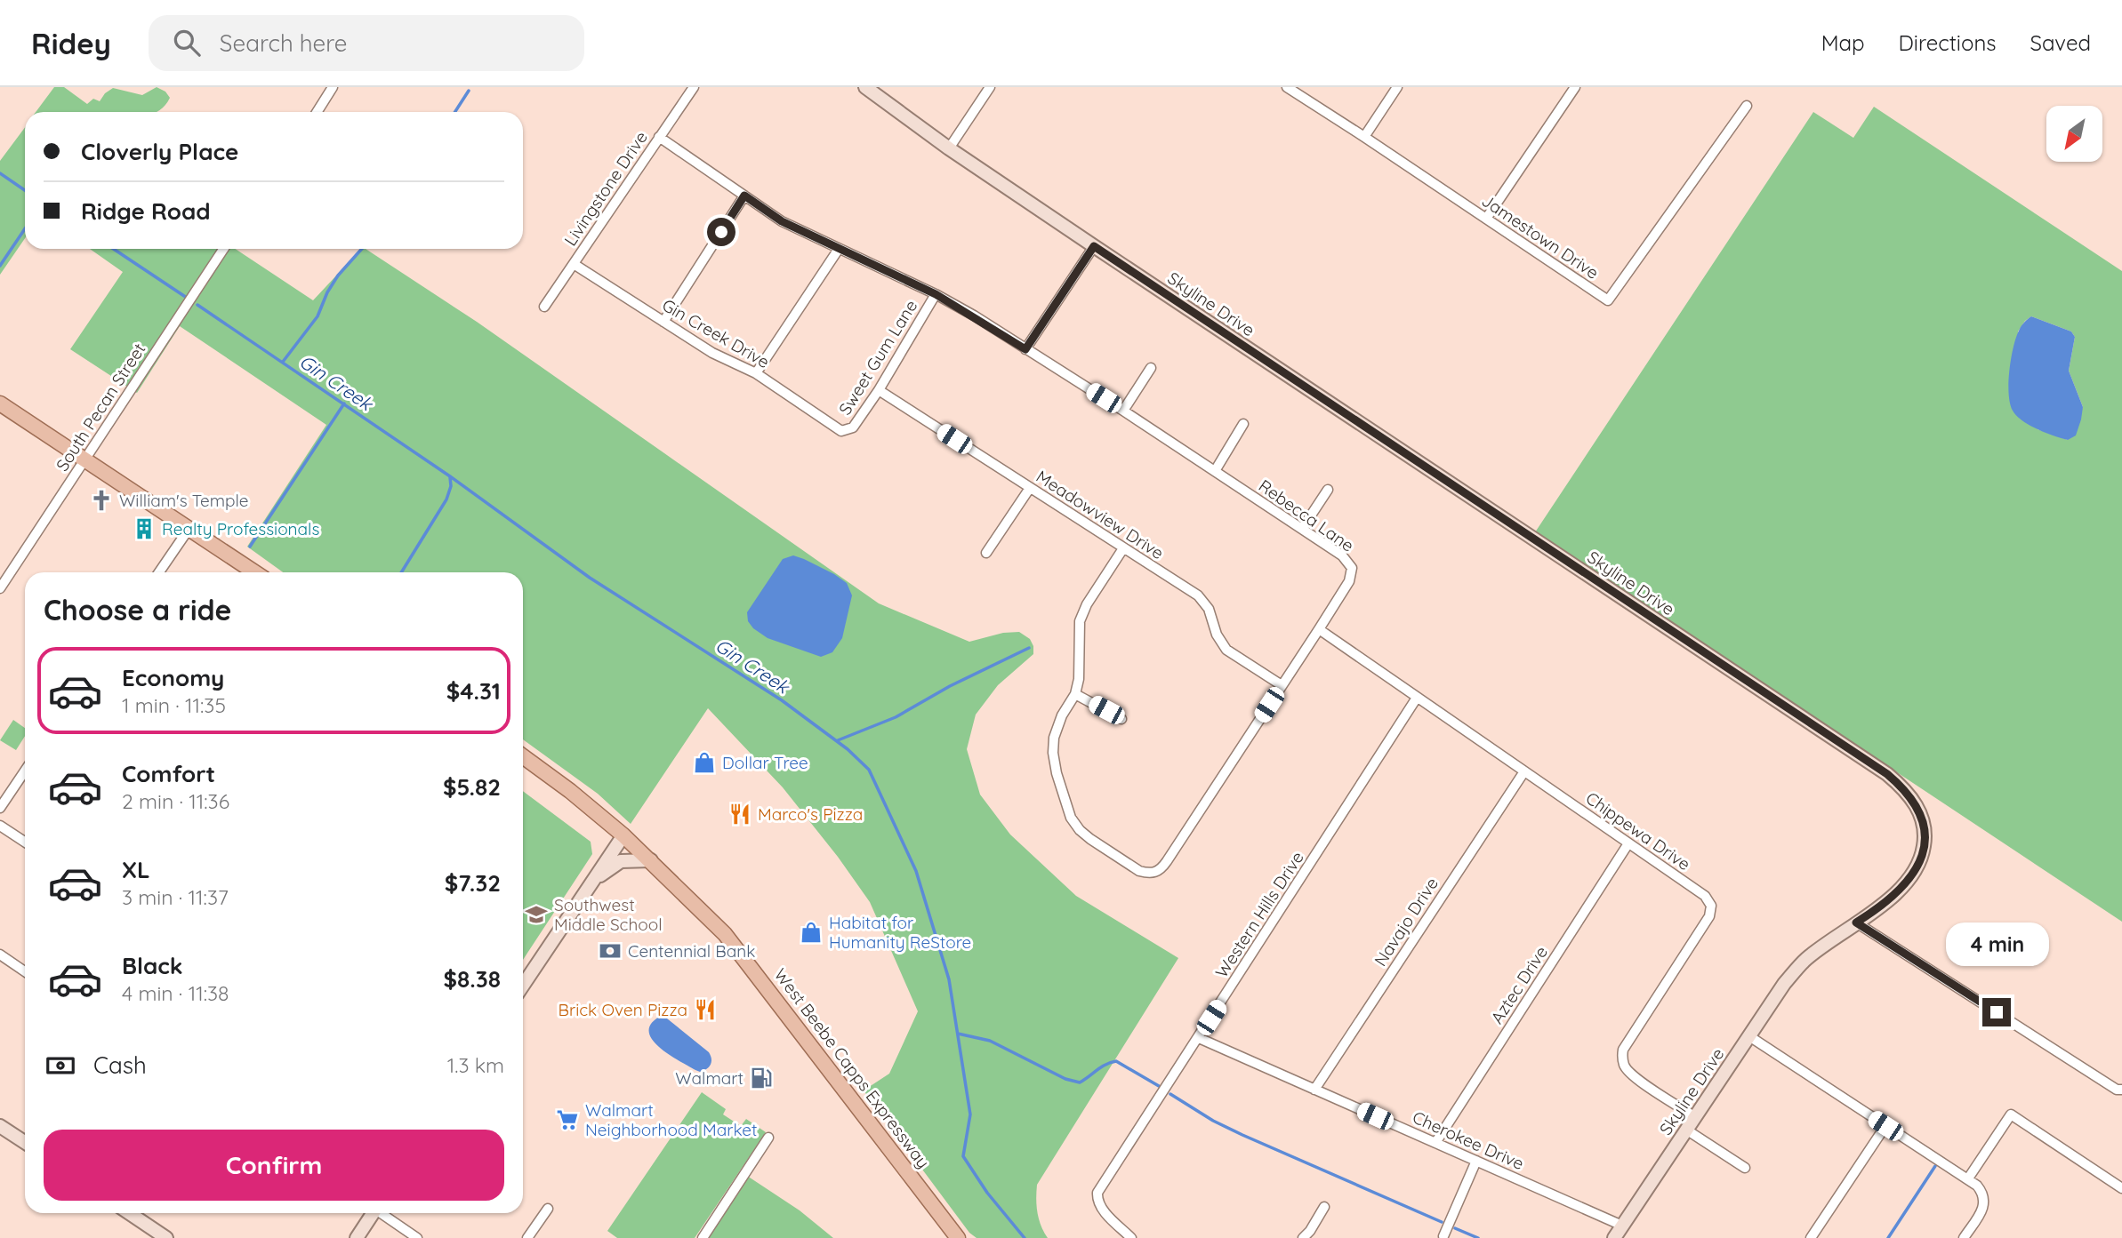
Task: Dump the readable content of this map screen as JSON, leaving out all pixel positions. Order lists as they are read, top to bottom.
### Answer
{
  "streets": {
    "main road": ["West Beebe Capps Expressway"],
    "street": [
      "Livingstone Drive",
      "Jamestown Drive",
      "Skyline Drive",
      "Gin Creek Drive",
      "Sweet Gum Lane",
      "South Pecan Street",
      "Meadowview Drive",
      "Rebecca Lane",
      "Chippewa Drive",
      "Western Hills Drive",
      "Navajo Drive",
      "Aztec Drive",
      "Cherokee Drive"
    ]
  },
  "crossings": [
    ["Livingstone Drive", "Gin Creek Drive"],
    ["Livingstone Drive", "Rebecca Lane"],
    ["Skyline Drive", "Chippewa Drive"],
    ["Skyline Drive", "Cherokee Drive"],
    ["Gin Creek Drive", "Sweet Gum Lane"],
    ["Sweet Gum Lane", "Meadowview Drive"],
    ["Sweet Gum Lane", "Rebecca Lane"],
    ["Meadowview Drive", "Rebecca Lane"],
    ["Rebecca Lane", "Chippewa Drive"],
    ["Chippewa Drive", "Western Hills Drive"],
    ["Chippewa Drive", "Navajo Drive"],
    ["Chippewa Drive", "Aztec Drive"],
    ["Western Hills Drive", "Cherokee Drive"],
    ["Navajo Drive", "Cherokee Drive"],
    ["Aztec Drive", "Cherokee Drive"]
  ],
  "water": ["Gin Creek"],
  "places": {
    "church": ["William's Temple"],
    "building": ["Realty Professionals"],
    "shop": ["Dollar Tree", "Habitat for Humanity ReStore"],
    "restaurant": ["Marco's Pizza", "Brick Oven Pizza"],
    "school or university": ["Southwest Middle School"],
    "bank": ["Centennial Bank"],
    "fuel station": ["Walmart"],
    "supermarket": ["Walmart Neighborhood Market"]
  },
  "north": "bottom left",
  "page": {
    "header": "Ridey",
    "search": "Search here",
    "nav": ["Map", "Directions", "Saved"],
    "banner": ["Cloverly Place", "Ridge Road"],
    "heading": "Choose a ride",
    "list": [
      {
        "name": "Economy",
        "note": "1 min · 11:35",
        "value": "$4.31"
      },
      {
        "name": "Comfort",
        "note": "2 min · 11:36",
        "value": "$5.82"
      },
      {
        "name": "XL",
        "note": "3 min · 11:37",
        "value": "$7.32"
      },
      {
        "name": "Black",
        "note": "4 min · 11:38",
        "value": "$8.38"
      }
    ],
    "bubble": "4 min",
    "pay": ["Cash", "1.3 km"],
    "buttons": "Confirm"
  }
}
